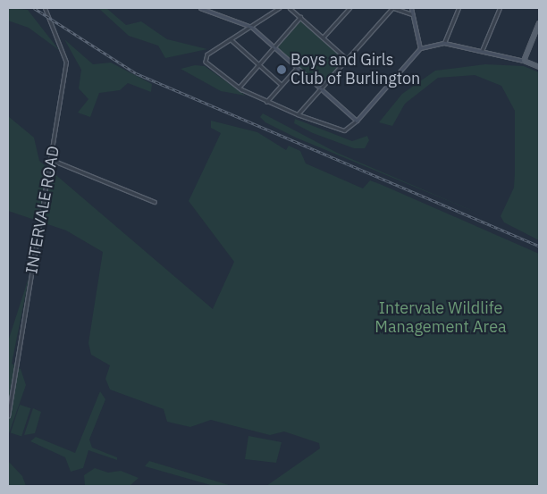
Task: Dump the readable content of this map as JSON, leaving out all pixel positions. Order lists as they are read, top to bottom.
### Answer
{
  "streets": {
    "street": ["INTERVALE ROAD"]
  },
  "parks": ["Intervale Wildlife Management Area"],
  "places": ["Boys and Girls Club of Burlington"]
}
